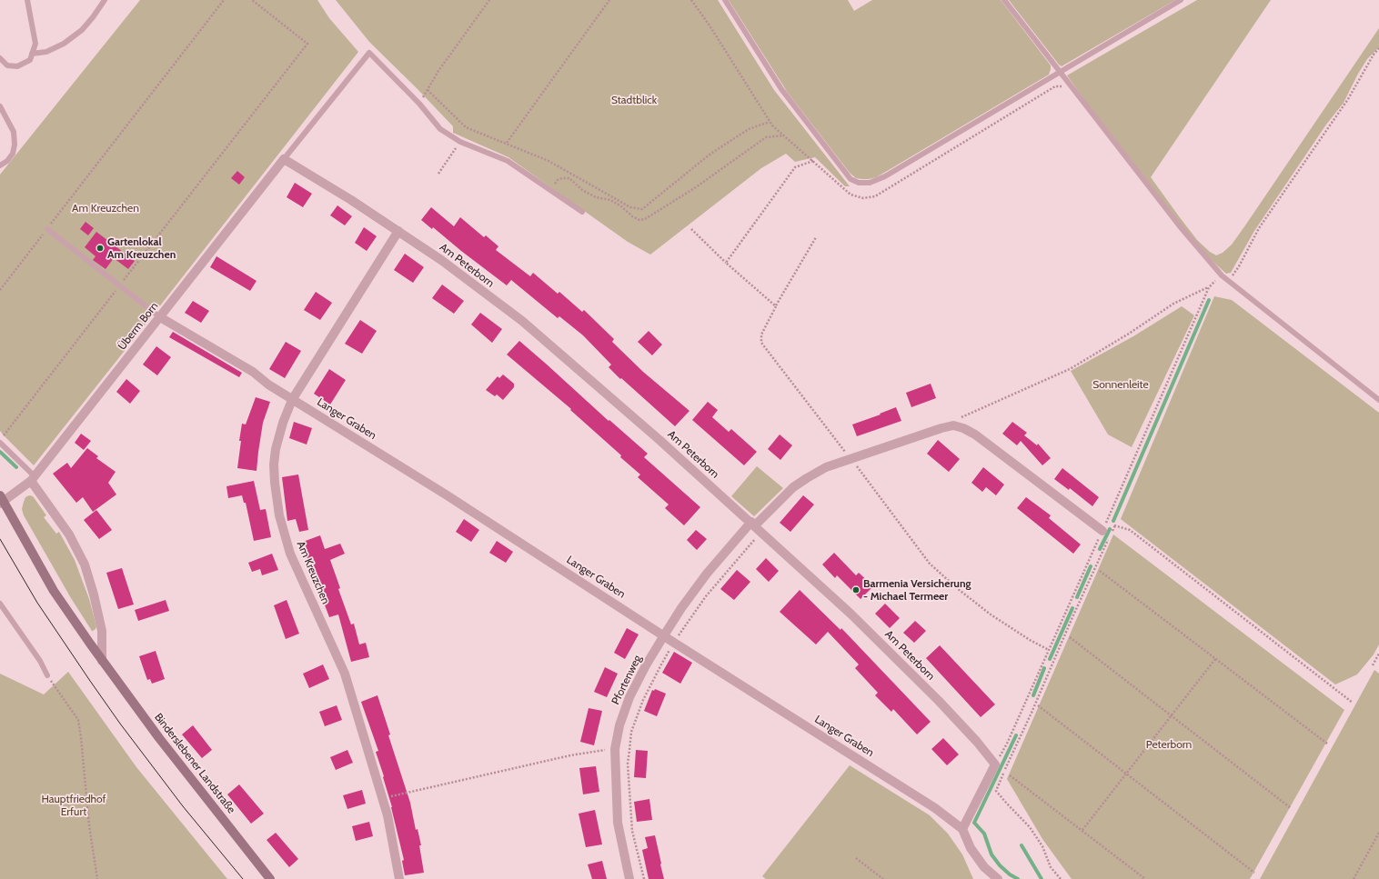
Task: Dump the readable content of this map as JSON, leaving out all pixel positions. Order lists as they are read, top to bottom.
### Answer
{
  "streets": {
    "main road": ["Binderslebener Landstraße"],
    "street": [
      "Am Peterborn",
      "Überm Born",
      "Langer Graben",
      "Am Kreuzchen",
      "Pfortenweg"
    ]
  },
  "crossings": [
    ["Am Peterborn", "Überm Born"],
    ["Am Peterborn", "Am Kreuzchen"],
    ["Am Peterborn", "Pfortenweg"],
    ["Überm Born", "Langer Graben"],
    ["Überm Born", "Binderslebener Landstraße"],
    ["Langer Graben", "Am Kreuzchen"],
    ["Langer Graben", "Pfortenweg"]
  ],
  "parks": [
    "Stadtblick",
    "Am Kreuzchen",
    "Sonnenleite",
    "Peterborn",
    "Hauptfriedhof Erfurt"
  ],
  "places": ["Gartenlokal Am Kreuzchen", "Barmenia Versicherung - Michael Termeer"]
}
